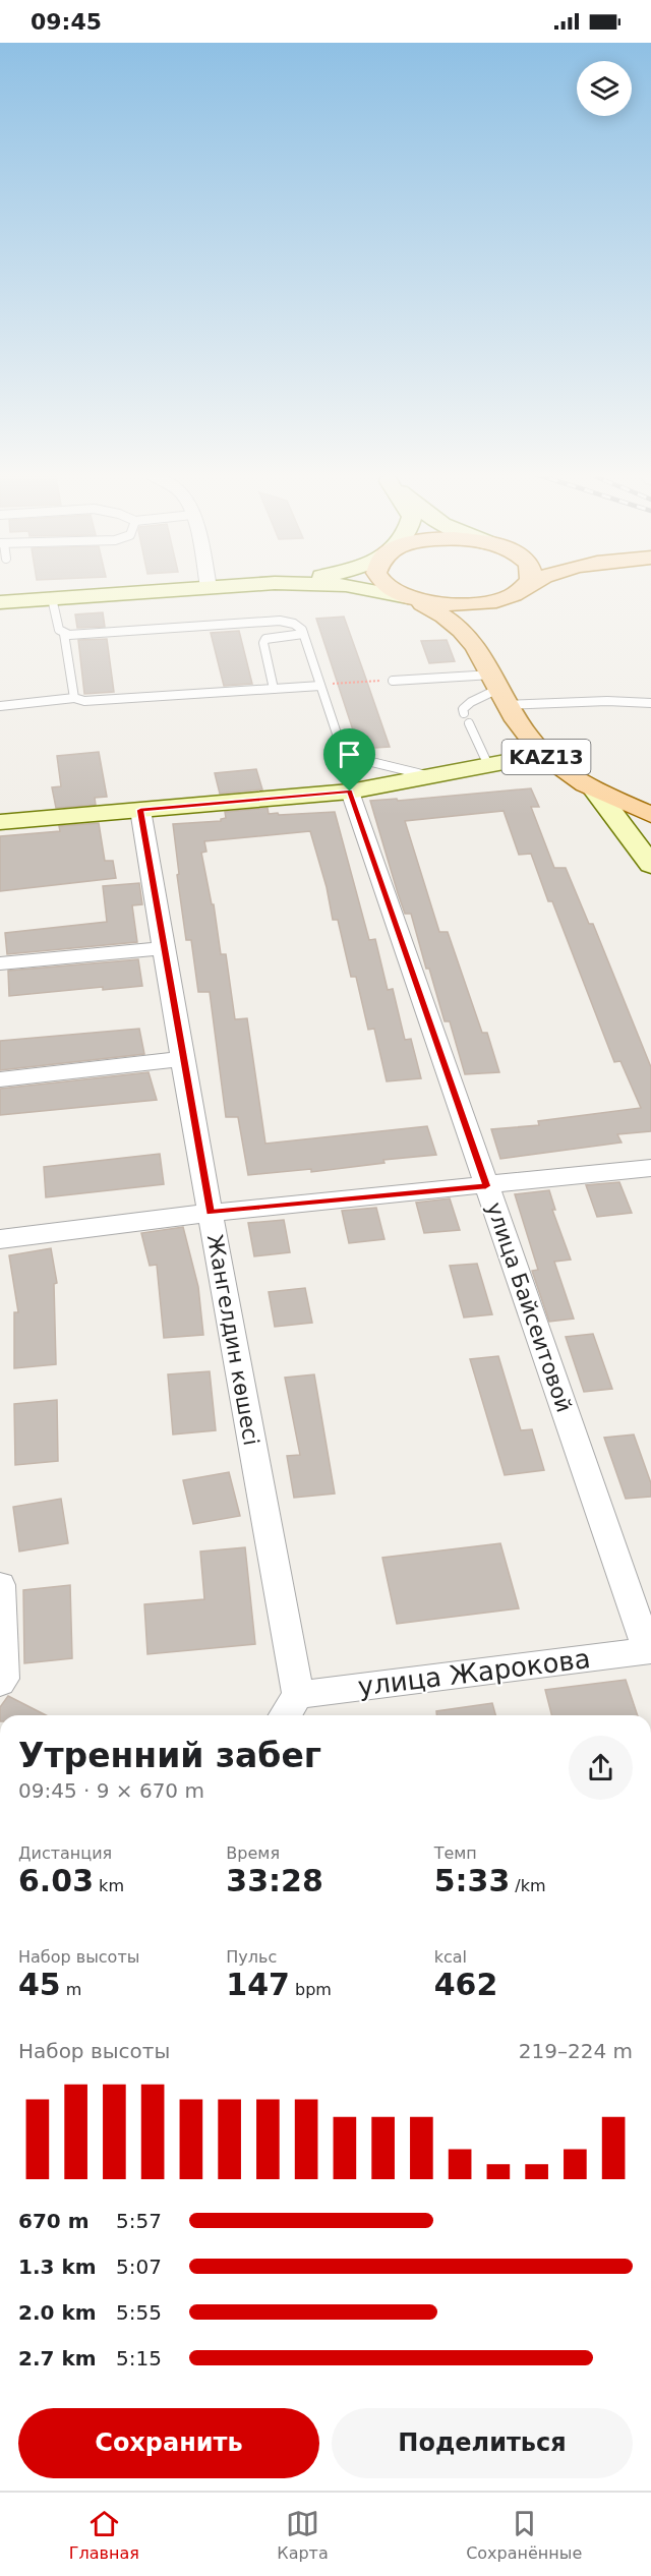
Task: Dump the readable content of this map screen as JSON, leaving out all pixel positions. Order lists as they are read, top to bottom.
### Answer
{
  "streets": {
    "main road": ["KAZ13"],
    "street": ["улица Байсеитовой", "Жангелдин көшесі", "улица Жарокова"]
  },
  "crossings": [
    ["улица Байсеитовой", "улица Жарокова"],
    ["Жангелдин көшесі", "улица Жарокова"]
  ],
  "page": {
    "status": "09:45",
    "heading": ["Утренний забег", "09:45 · 9 × 670 m"],
    "stats": [
      ["Дистанция", "6.03 km"],
      ["Время", "33:28"],
      ["Темп", "5:33 /km"],
      ["Набор высоты", "45 m"],
      ["Пульс", "147 bpm"],
      ["kcal", "462"]
    ],
    "chart": ["Набор высоты", "219–224 m"],
    "list": [
      {
        "name": "670 m",
        "note": "5:57"
      },
      {
        "name": "1.3 km",
        "note": "5:07"
      },
      {
        "name": "2.0 km",
        "note": "5:55"
      },
      {
        "name": "2.7 km",
        "note": "5:15"
      }
    ],
    "buttons": ["Сохранить", "Поделиться"],
    "tabs": ["Главная", "Карта", "Сохранённые"]
  }
}
